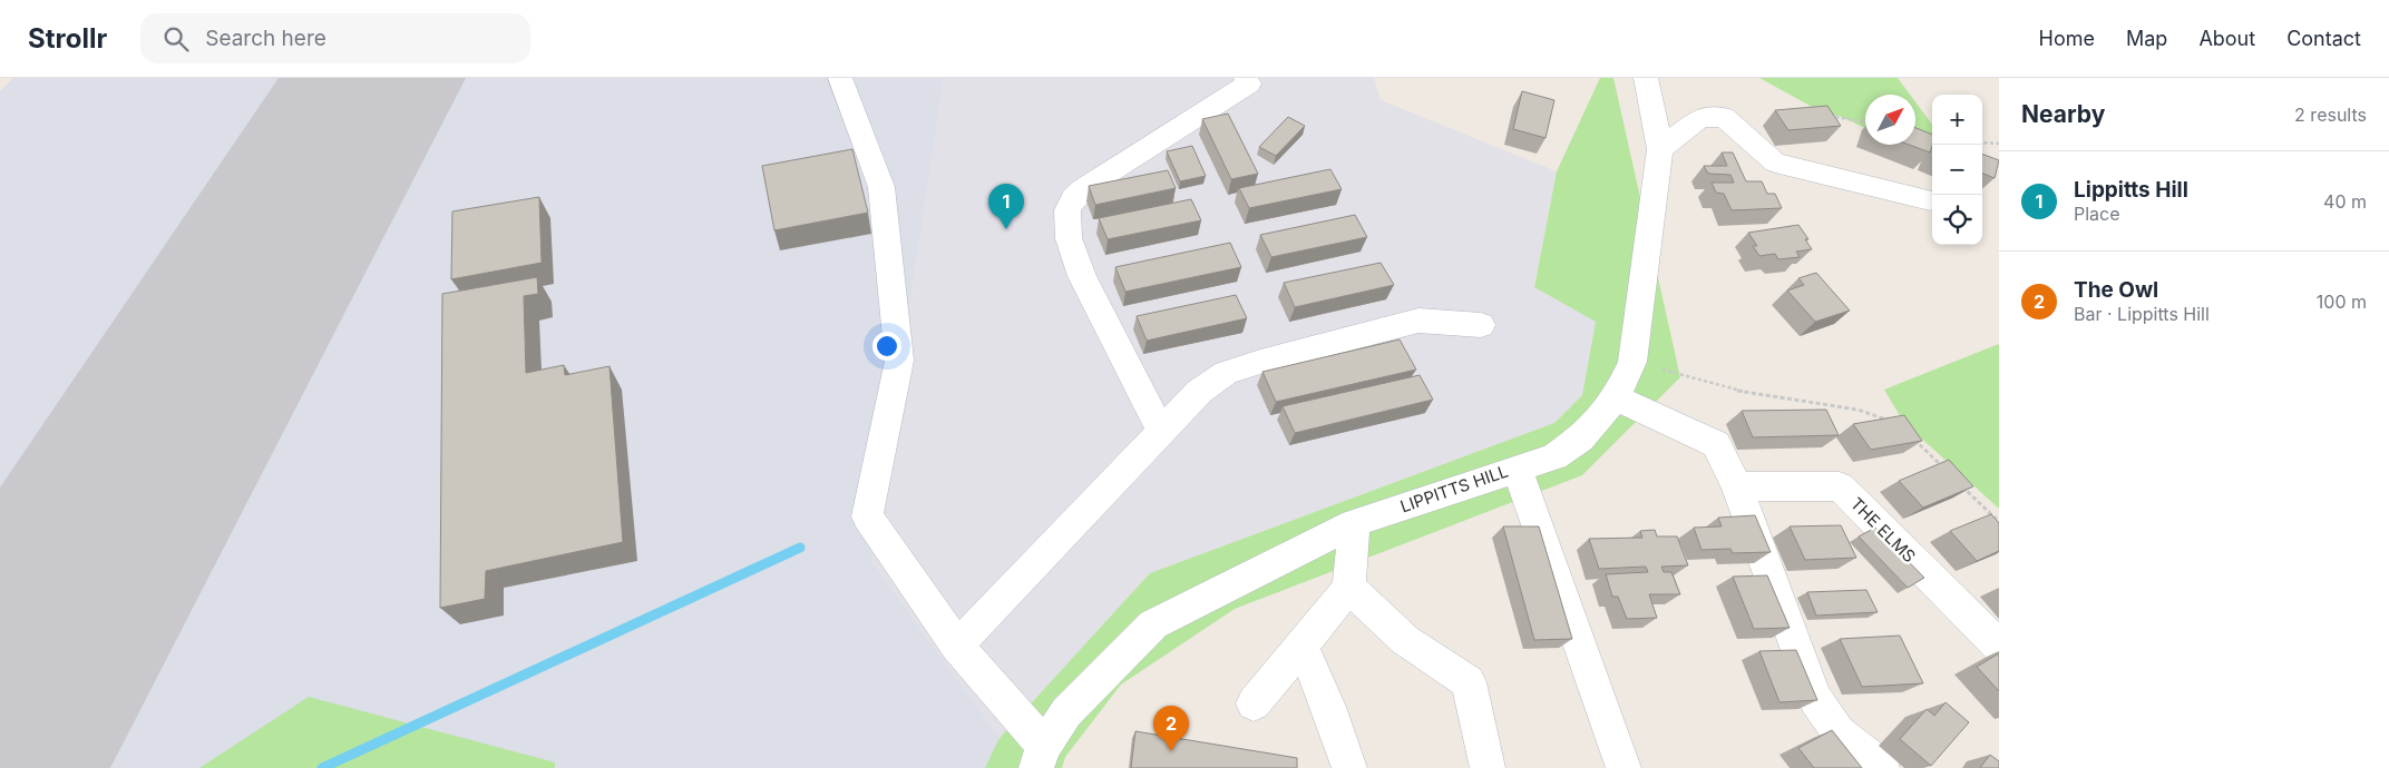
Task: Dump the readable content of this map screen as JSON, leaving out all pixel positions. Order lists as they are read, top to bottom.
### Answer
{
  "streets": {
    "street": ["LIPPITTS HILL", "THE ELMS"]
  },
  "north": "top right",
  "page": {
    "header": "Strollr",
    "search": "Search here",
    "nav": [
      "Home",
      "Map",
      "About",
      "Contact"
    ],
    "heading": ["Nearby", "2 results"],
    "map_buttons": ["+", "−"],
    "list": [
      {
        "mark": "1",
        "name": "Lippitts Hill",
        "note": "Place",
        "value": "40 m"
      },
      {
        "mark": "2",
        "name": "The Owl",
        "note": "Bar · Lippitts Hill",
        "value": "100 m"
      }
    ],
    "pins": ["1", "2"]
  }
}
